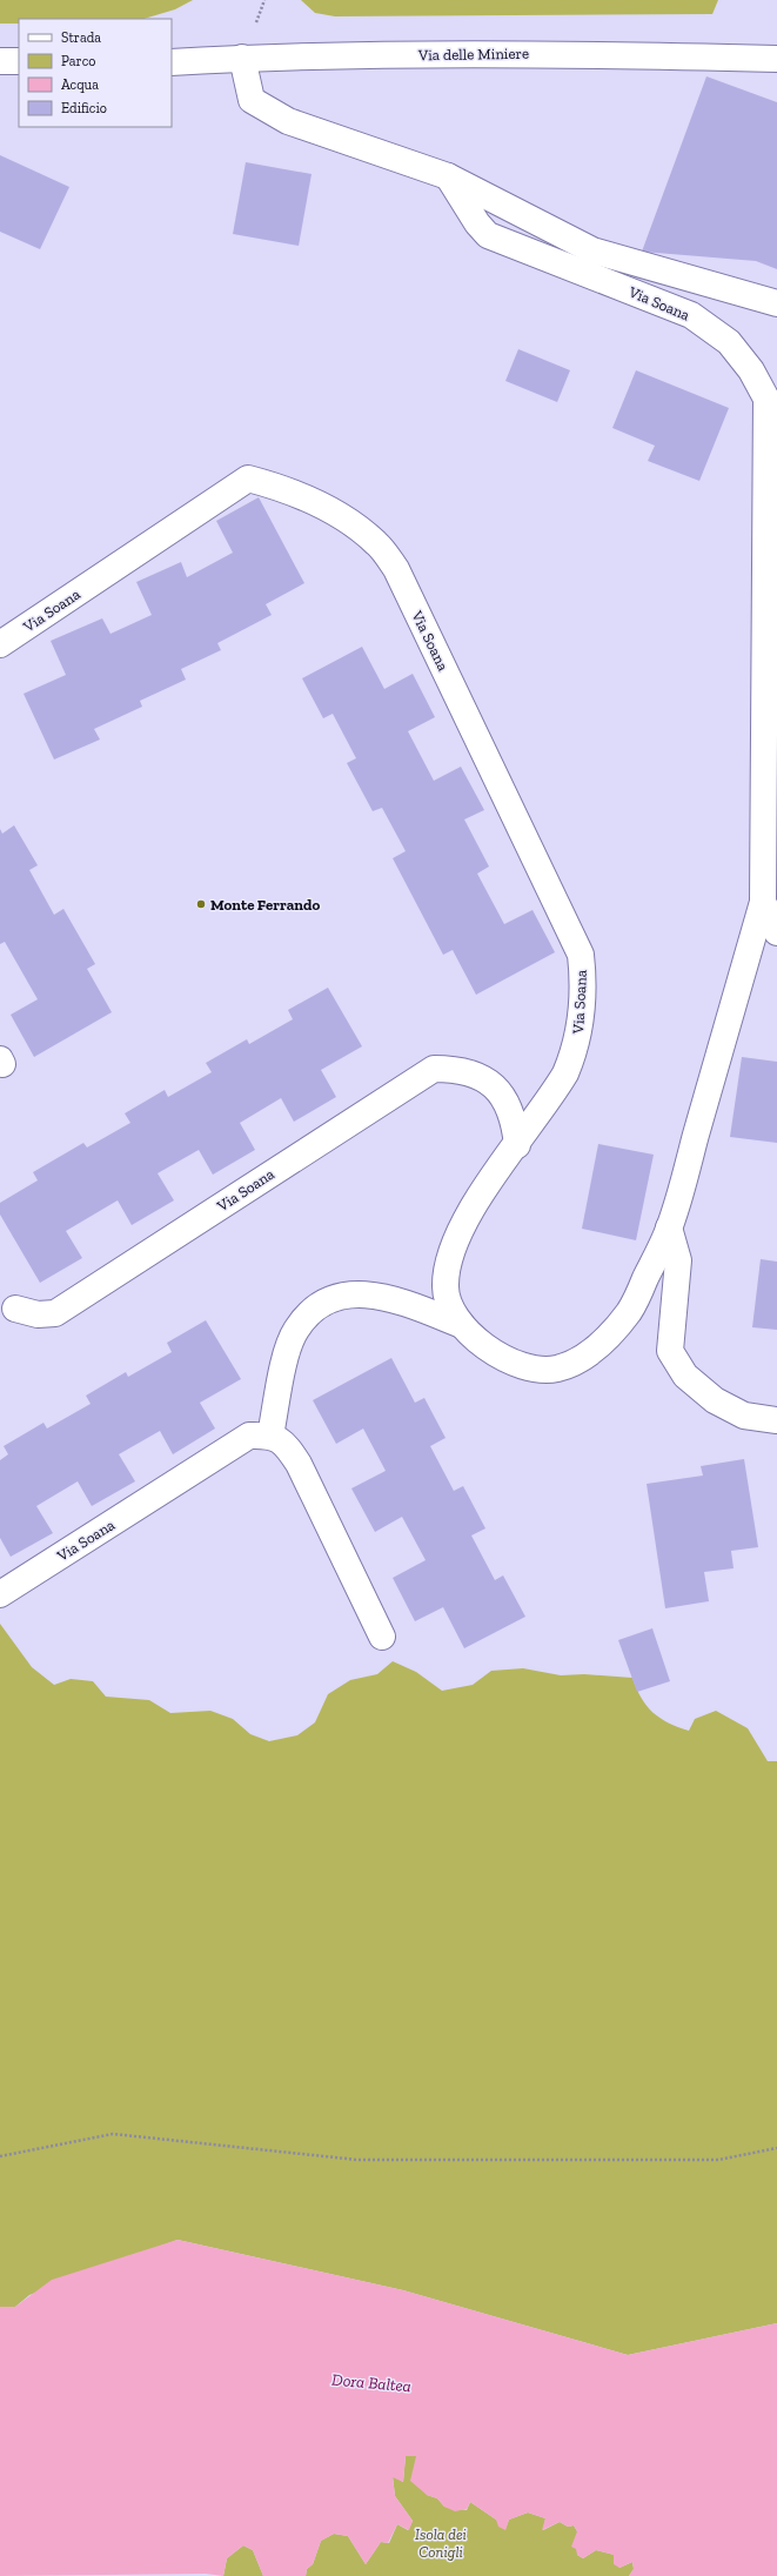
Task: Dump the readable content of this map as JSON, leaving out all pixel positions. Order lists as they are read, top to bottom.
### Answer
{
  "streets": {
    "street": ["Via delle Miniere", "Via Soana"]
  },
  "water": ["Dora Baltea"],
  "parks": ["Isola dei Conigli"],
  "places": ["Monte Ferrando"],
  "legend": [
    "Strada",
    "Parco",
    "Acqua",
    "Edificio"
  ]
}
